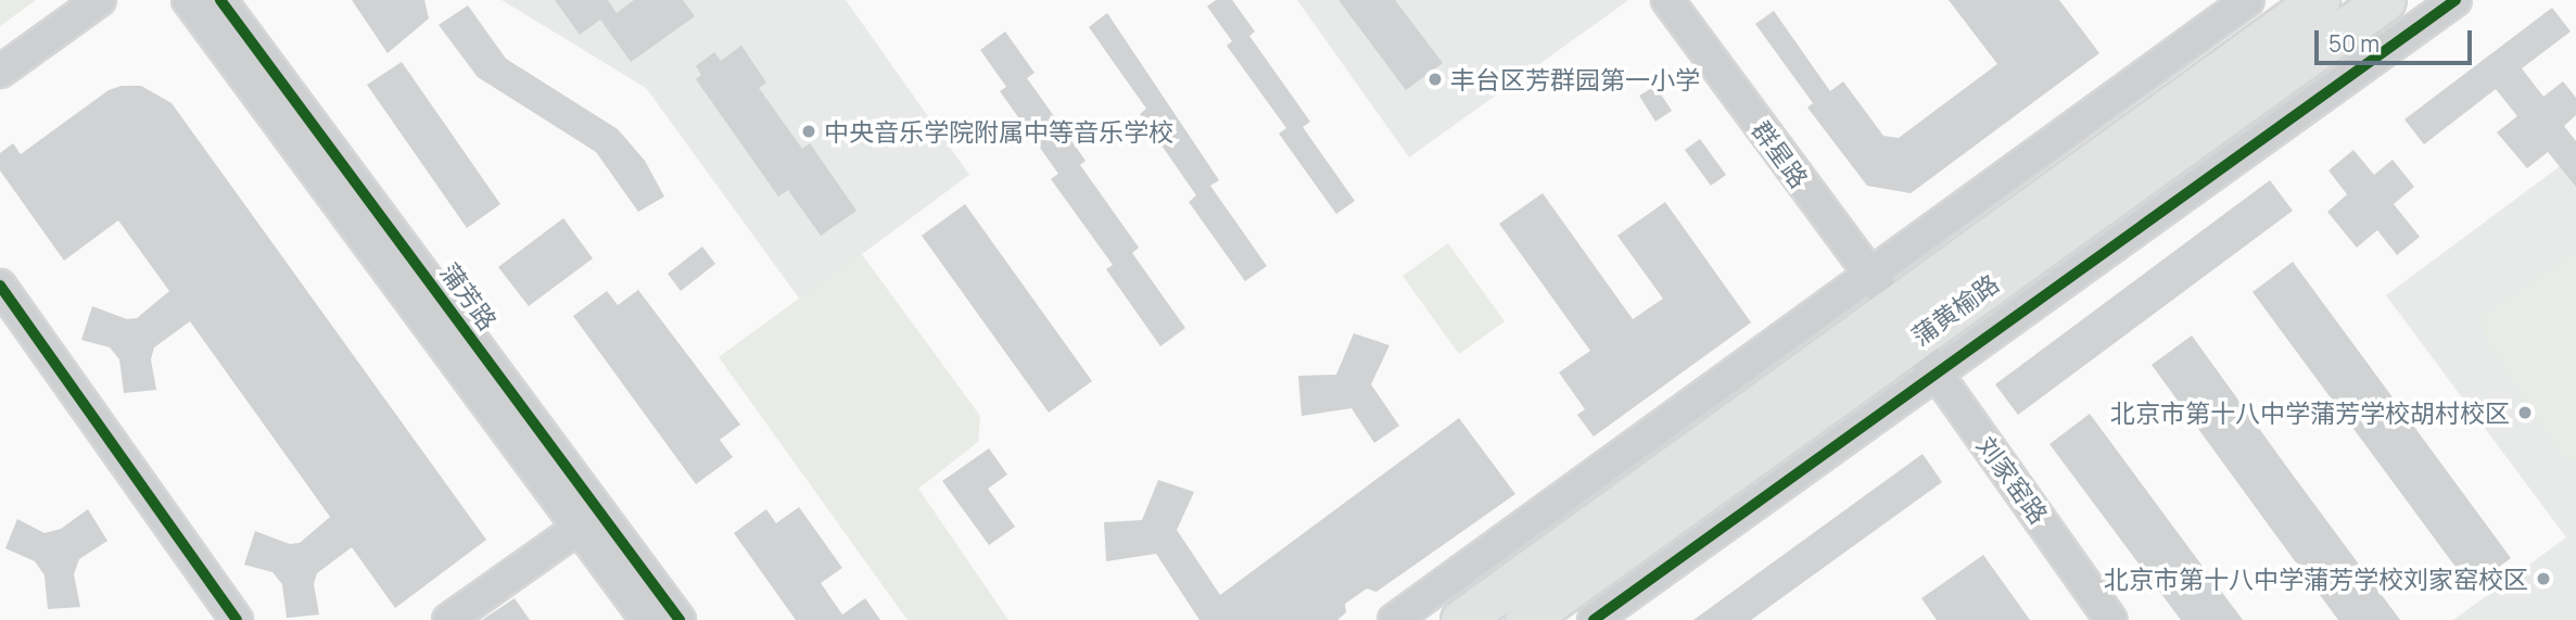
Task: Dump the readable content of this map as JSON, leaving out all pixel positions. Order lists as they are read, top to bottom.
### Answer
{
  "streets": {
    "main road": ["蒲黄榆路"],
    "street": ["群星路", "蒲芳路", "刘家窑路"]
  },
  "crossings": [
    ["群星路", "蒲黄榆路"],
    ["群星路", "刘家窑路"],
    ["蒲黄榆路", "刘家窑路"]
  ],
  "places": [
    "丰台区芳群园第一小学",
    "中央音乐学院附属中等音乐学校",
    "北京市第十八中学蒲芳学校胡村校区",
    "北京市第十八中学蒲芳学校刘家窑校区"
  ],
  "scale_bar": "50 m"
}
